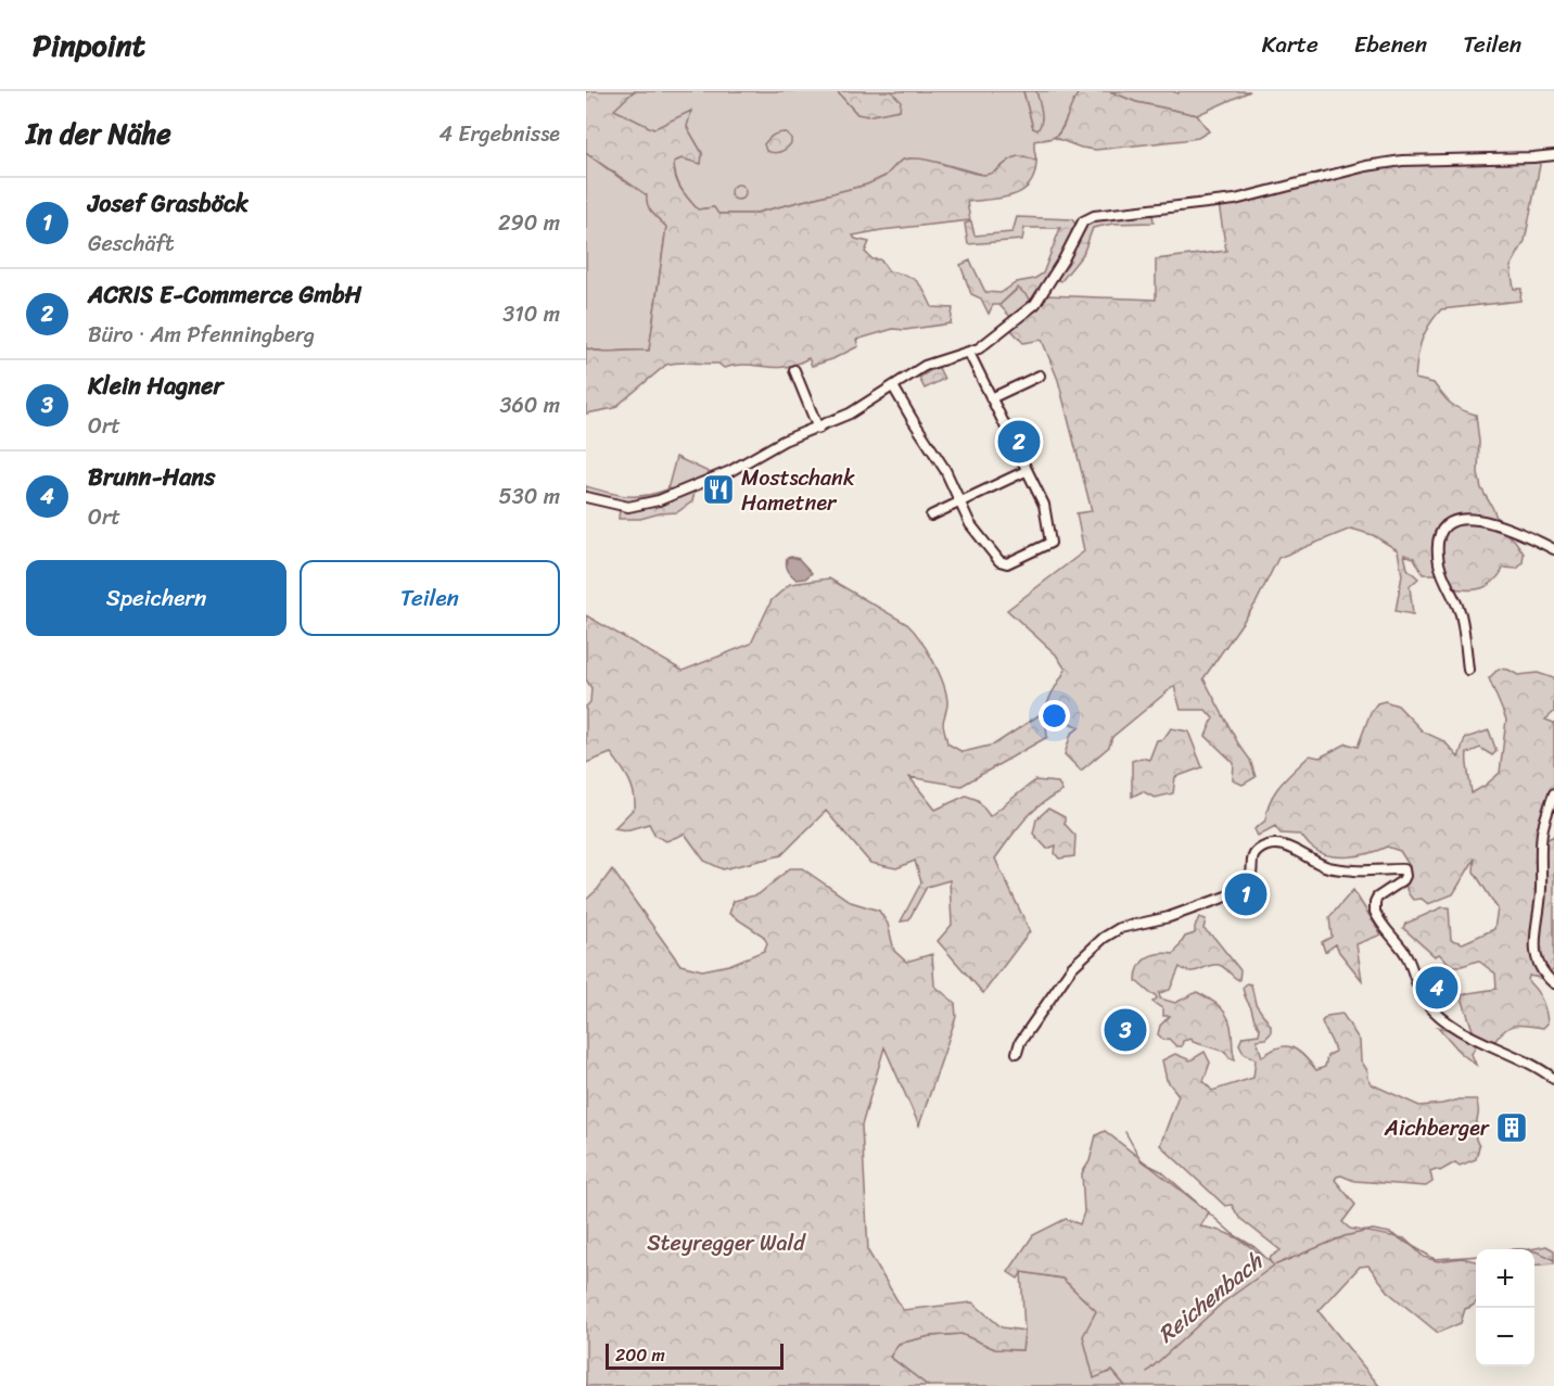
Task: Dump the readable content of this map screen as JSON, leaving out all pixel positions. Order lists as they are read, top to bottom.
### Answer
{
  "water": ["Reichenbach"],
  "parks": ["Steyregger Wald"],
  "places": {
    "restaurant": ["Mostschank Hametner"],
    "building": ["Aichberger"]
  },
  "scale_bar": "200 m",
  "page": {
    "header": "Pinpoint",
    "nav": ["Karte", "Ebenen", "Teilen"],
    "heading": ["In der Nähe", "4 Ergebnisse"],
    "list": [
      {
        "mark": "1",
        "name": "Josef Grasböck",
        "note": "Geschäft",
        "value": "290 m"
      },
      {
        "mark": "2",
        "name": "ACRIS E-Commerce GmbH",
        "note": "Büro · Am Pfenningberg",
        "value": "310 m"
      },
      {
        "mark": "3",
        "name": "Klein Hagner",
        "note": "Ort",
        "value": "360 m"
      },
      {
        "mark": "4",
        "name": "Brunn-Hans",
        "note": "Ort",
        "value": "530 m"
      }
    ],
    "pins": [
      "2",
      "1",
      "4",
      "3"
    ],
    "buttons": ["Speichern", "Teilen"],
    "map_buttons": ["+", "−"],
    "scale": "200 m"
  }
}
